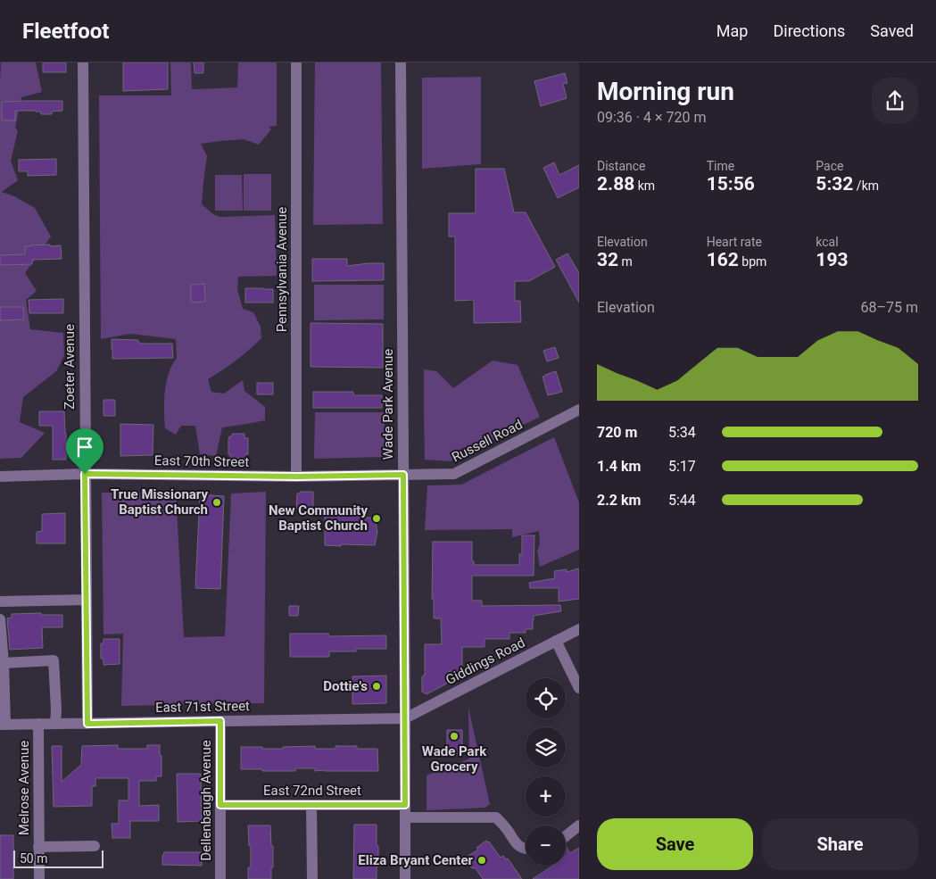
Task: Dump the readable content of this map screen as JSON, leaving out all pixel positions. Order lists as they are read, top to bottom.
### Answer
{
  "streets": {
    "street": [
      "Pennsylvania Avenue",
      "Zoeter Avenue",
      "Wade Park Avenue",
      "Russell Road",
      "East 70th Street",
      "Giddings Road",
      "East 71st Street",
      "Melrose Avenue",
      "East 72nd Street",
      "Dellenbaugh Avenue"
    ]
  },
  "crossings": [
    ["Pennsylvania Avenue", "East 70th Street"],
    ["Zoeter Avenue", "East 70th Street"],
    ["Zoeter Avenue", "East 71st Street"],
    ["Wade Park Avenue", "Russell Road"],
    ["Wade Park Avenue", "East 70th Street"],
    ["Wade Park Avenue", "Giddings Road"],
    ["Wade Park Avenue", "East 71st Street"],
    ["Wade Park Avenue", "East 72nd Street"],
    ["Russell Road", "East 70th Street"],
    ["Giddings Road", "East 71st Street"],
    ["East 71st Street", "Melrose Avenue"],
    ["East 71st Street", "Dellenbaugh Avenue"],
    ["East 72nd Street", "Dellenbaugh Avenue"]
  ],
  "places": [
    "True Missionary Baptist Church",
    "New Community Baptist Church",
    "Dottie's",
    "Wade Park Grocery",
    "Eliza Bryant Center"
  ],
  "scale_bar": "50 m",
  "page": {
    "header": "Fleetfoot",
    "nav": ["Map", "Directions", "Saved"],
    "heading": ["Morning run", "09:36 · 4 × 720 m"],
    "stats": [
      ["Distance", "2.88 km"],
      ["Time", "15:56"],
      ["Pace", "5:32 /km"],
      ["Elevation", "32 m"],
      ["Heart rate", "162 bpm"],
      ["kcal", "193"]
    ],
    "chart": ["Elevation", "68–75 m"],
    "list": [
      {
        "name": "720 m",
        "note": "5:34"
      },
      {
        "name": "1.4 km",
        "note": "5:17"
      },
      {
        "name": "2.2 km",
        "note": "5:44"
      }
    ],
    "map_buttons": ["+", "−"],
    "buttons": ["Save", "Share"],
    "scale": "50 m"
  }
}
